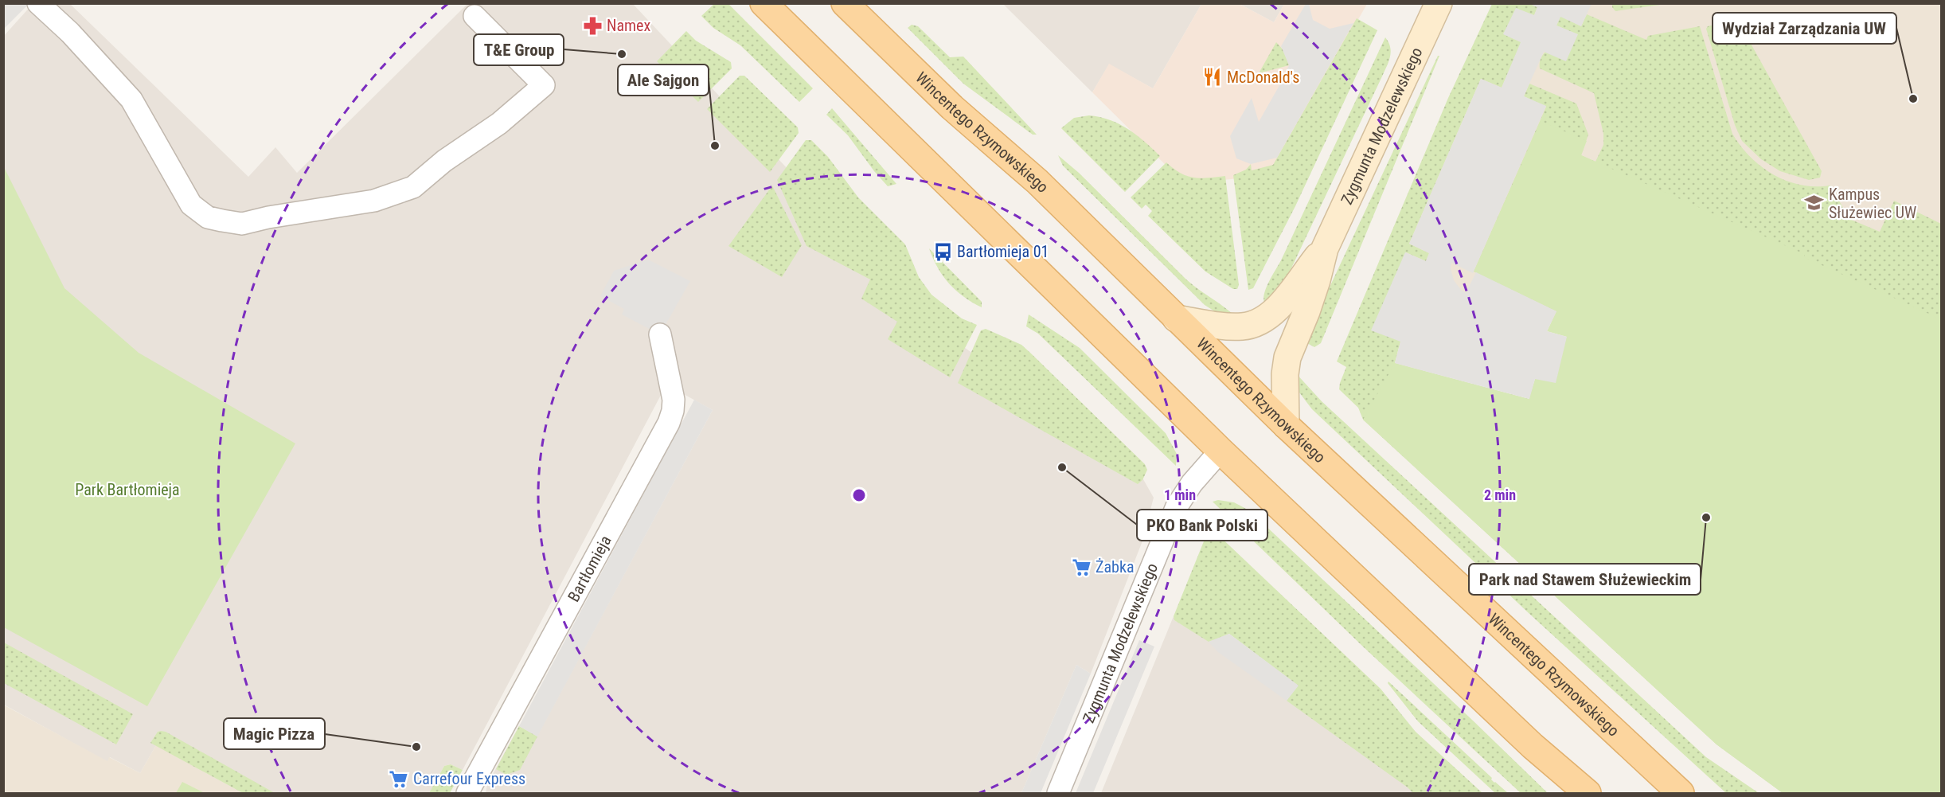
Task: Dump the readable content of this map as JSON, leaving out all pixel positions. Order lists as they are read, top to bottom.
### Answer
{
  "streets": {
    "main road": ["Wincentego Rzymowskiego"],
    "street": ["Zygmunta Modzelewskiego", "Bartłomieja"]
  },
  "crossings": [
    ["Zygmunta Modzelewskiego", "Wincentego Rzymowskiego"]
  ],
  "parks": ["Park Bartłomieja"],
  "places": {
    "pharmacy": ["Namex"],
    "other": [
      "T&E Group",
      "Wydział Zarządzania UW",
      "Ale Sajgon",
      "PKO Bank Polski",
      "Park nad Stawem Służewieckim",
      "Magic Pizza"
    ],
    "restaurant": ["McDonald's"],
    "school or university": ["Kampus Służewiec UW"],
    "bus stop": ["Bartłomieja 01"],
    "supermarket": ["Żabka", "Carrefour Express"]
  },
  "rings": ["1 min", "2 min"]
}
